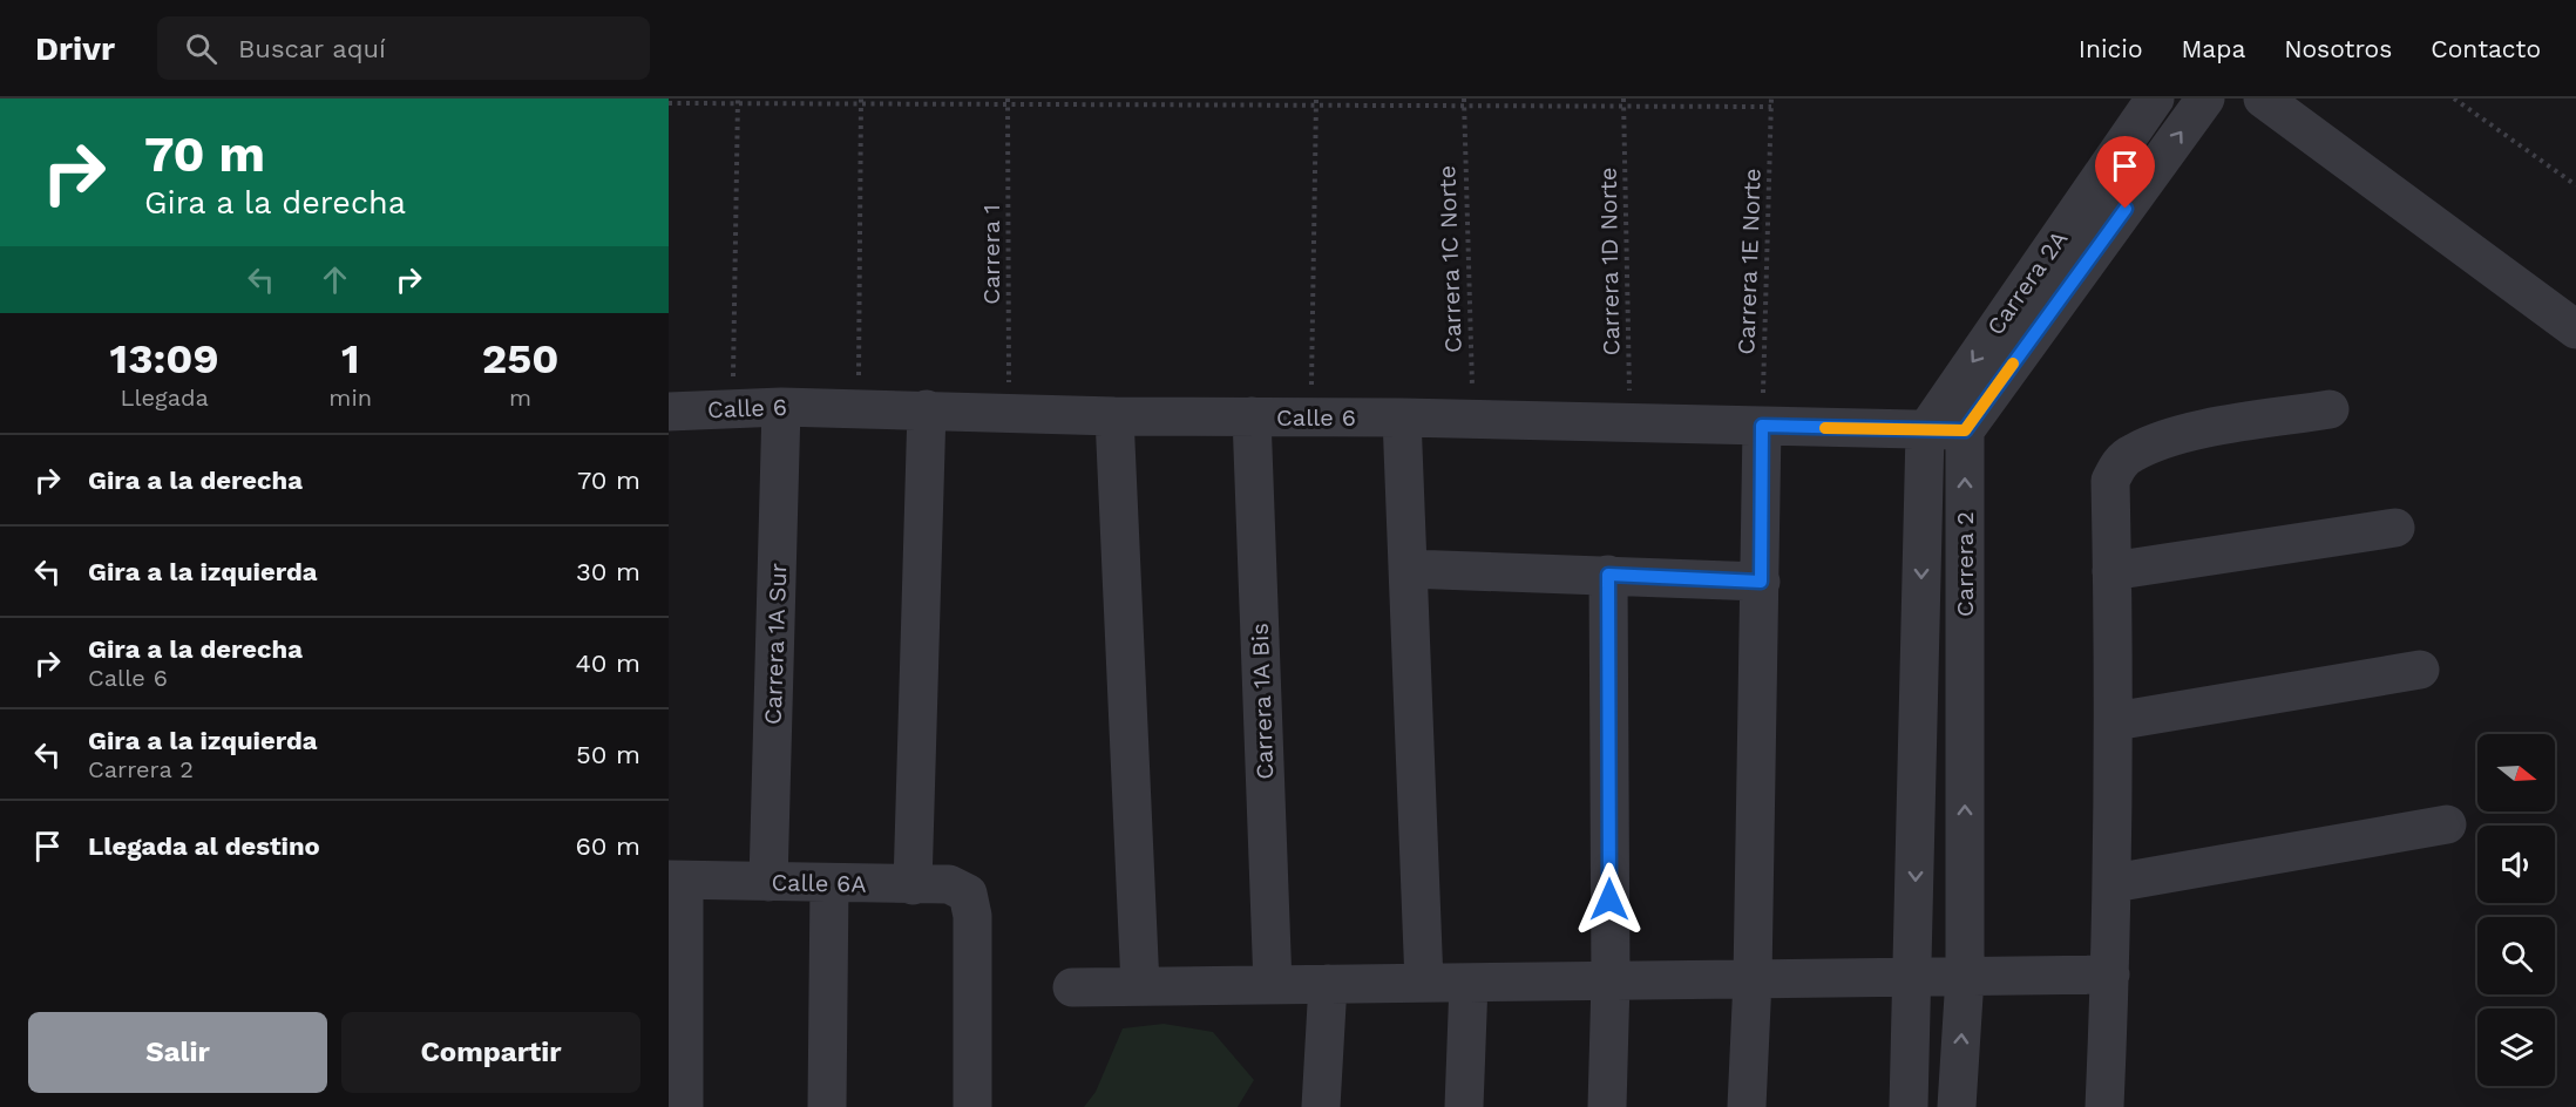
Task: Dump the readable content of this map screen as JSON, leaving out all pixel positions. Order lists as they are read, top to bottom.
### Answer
{
  "streets": {
    "street": [
      "Carrera 2A",
      "Calle 6",
      "Carrera 2",
      "Carrera 1A Sur",
      "Carrera 1A Bis",
      "Calle 6A"
    ],
    "path": [
      "Carrera 1",
      "Carrera 1C Norte",
      "Carrera 1D Norte",
      "Carrera 1E Norte"
    ]
  },
  "crossings": [
    ["Carrera 1", "Calle 6"],
    ["Carrera 1C Norte", "Calle 6"],
    ["Carrera 1D Norte", "Calle 6"],
    ["Carrera 1E Norte", "Calle 6"],
    ["Carrera 2A", "Calle 6"],
    ["Carrera 2A", "Carrera 2"],
    ["Calle 6", "Carrera 2"],
    ["Calle 6", "Carrera 1A Sur"],
    ["Calle 6", "Carrera 1A Bis"],
    ["Carrera 1A Sur", "Calle 6A"]
  ],
  "north": "right",
  "page": {
    "header": "Drivr",
    "search": "Buscar aquí",
    "nav": [
      "Inicio",
      "Mapa",
      "Nosotros",
      "Contacto"
    ],
    "turn": ["70 m", "Gira a la derecha"],
    "eta": [
      "13:09",
      "Llegada",
      "1",
      "min",
      "250",
      "m"
    ],
    "list": [
      {
        "name": "Gira a la derecha",
        "value": "70 m"
      },
      {
        "name": "Gira a la izquierda",
        "value": "30 m"
      },
      {
        "name": "Gira a la derecha",
        "note": "Calle 6",
        "value": "40 m"
      },
      {
        "name": "Gira a la izquierda",
        "note": "Carrera 2",
        "value": "50 m"
      },
      {
        "name": "Llegada al destino",
        "value": "60 m"
      }
    ],
    "buttons": ["Salir", "Compartir"]
  }
}
